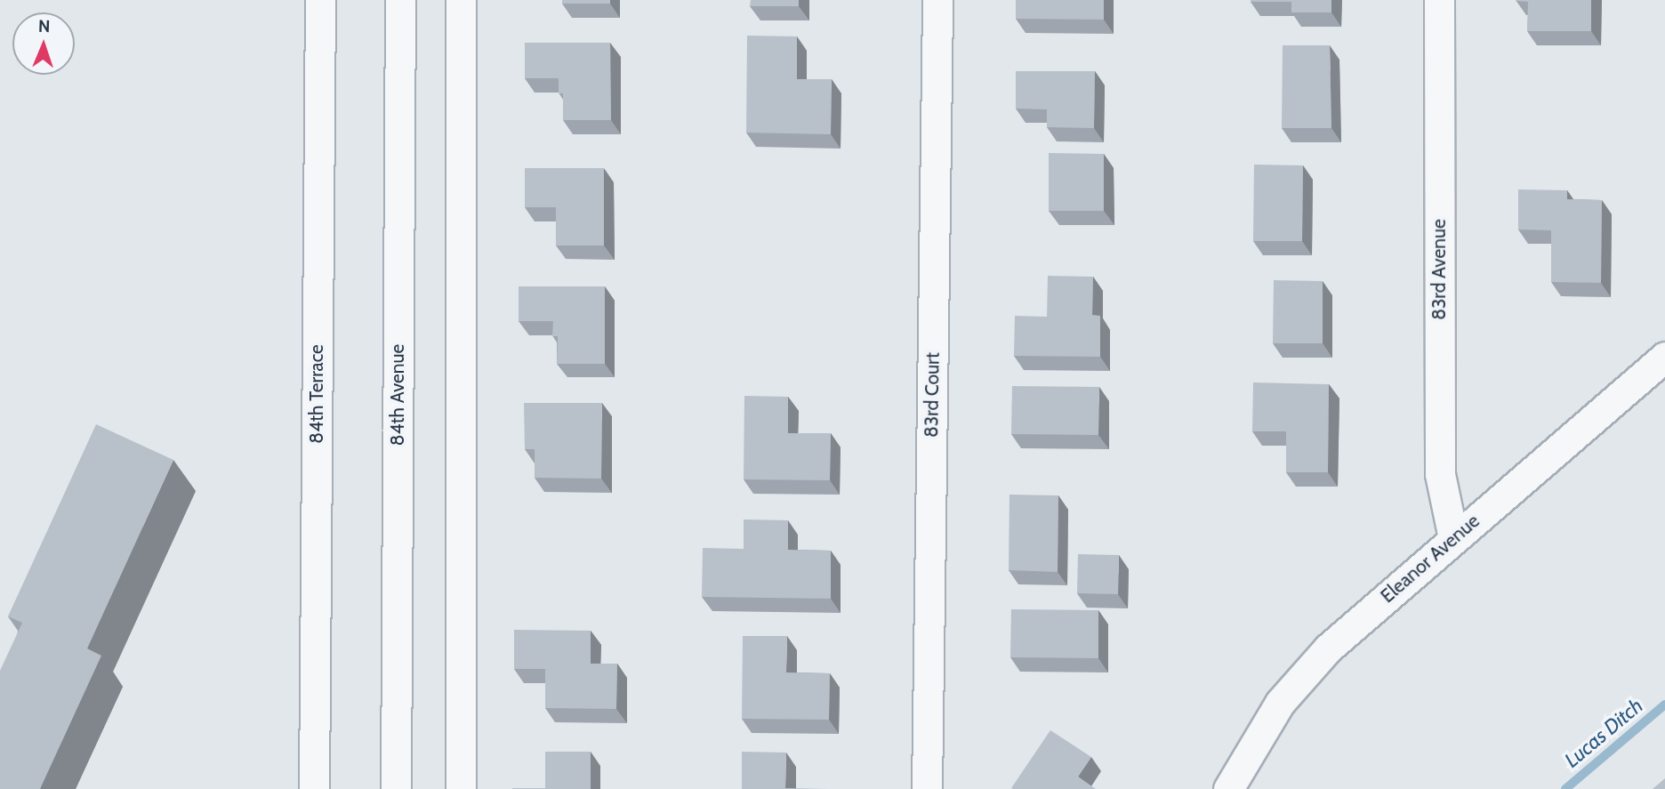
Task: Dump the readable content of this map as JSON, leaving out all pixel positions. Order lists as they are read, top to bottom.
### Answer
{
  "streets": {
    "street": [
      "83rd Avenue",
      "84th Terrace",
      "84th Avenue",
      "83rd Court",
      "Eleanor Avenue"
    ]
  },
  "crossings": [
    ["83rd Avenue", "Eleanor Avenue"]
  ],
  "water": ["Lucas Ditch"],
  "north": "top"
}
